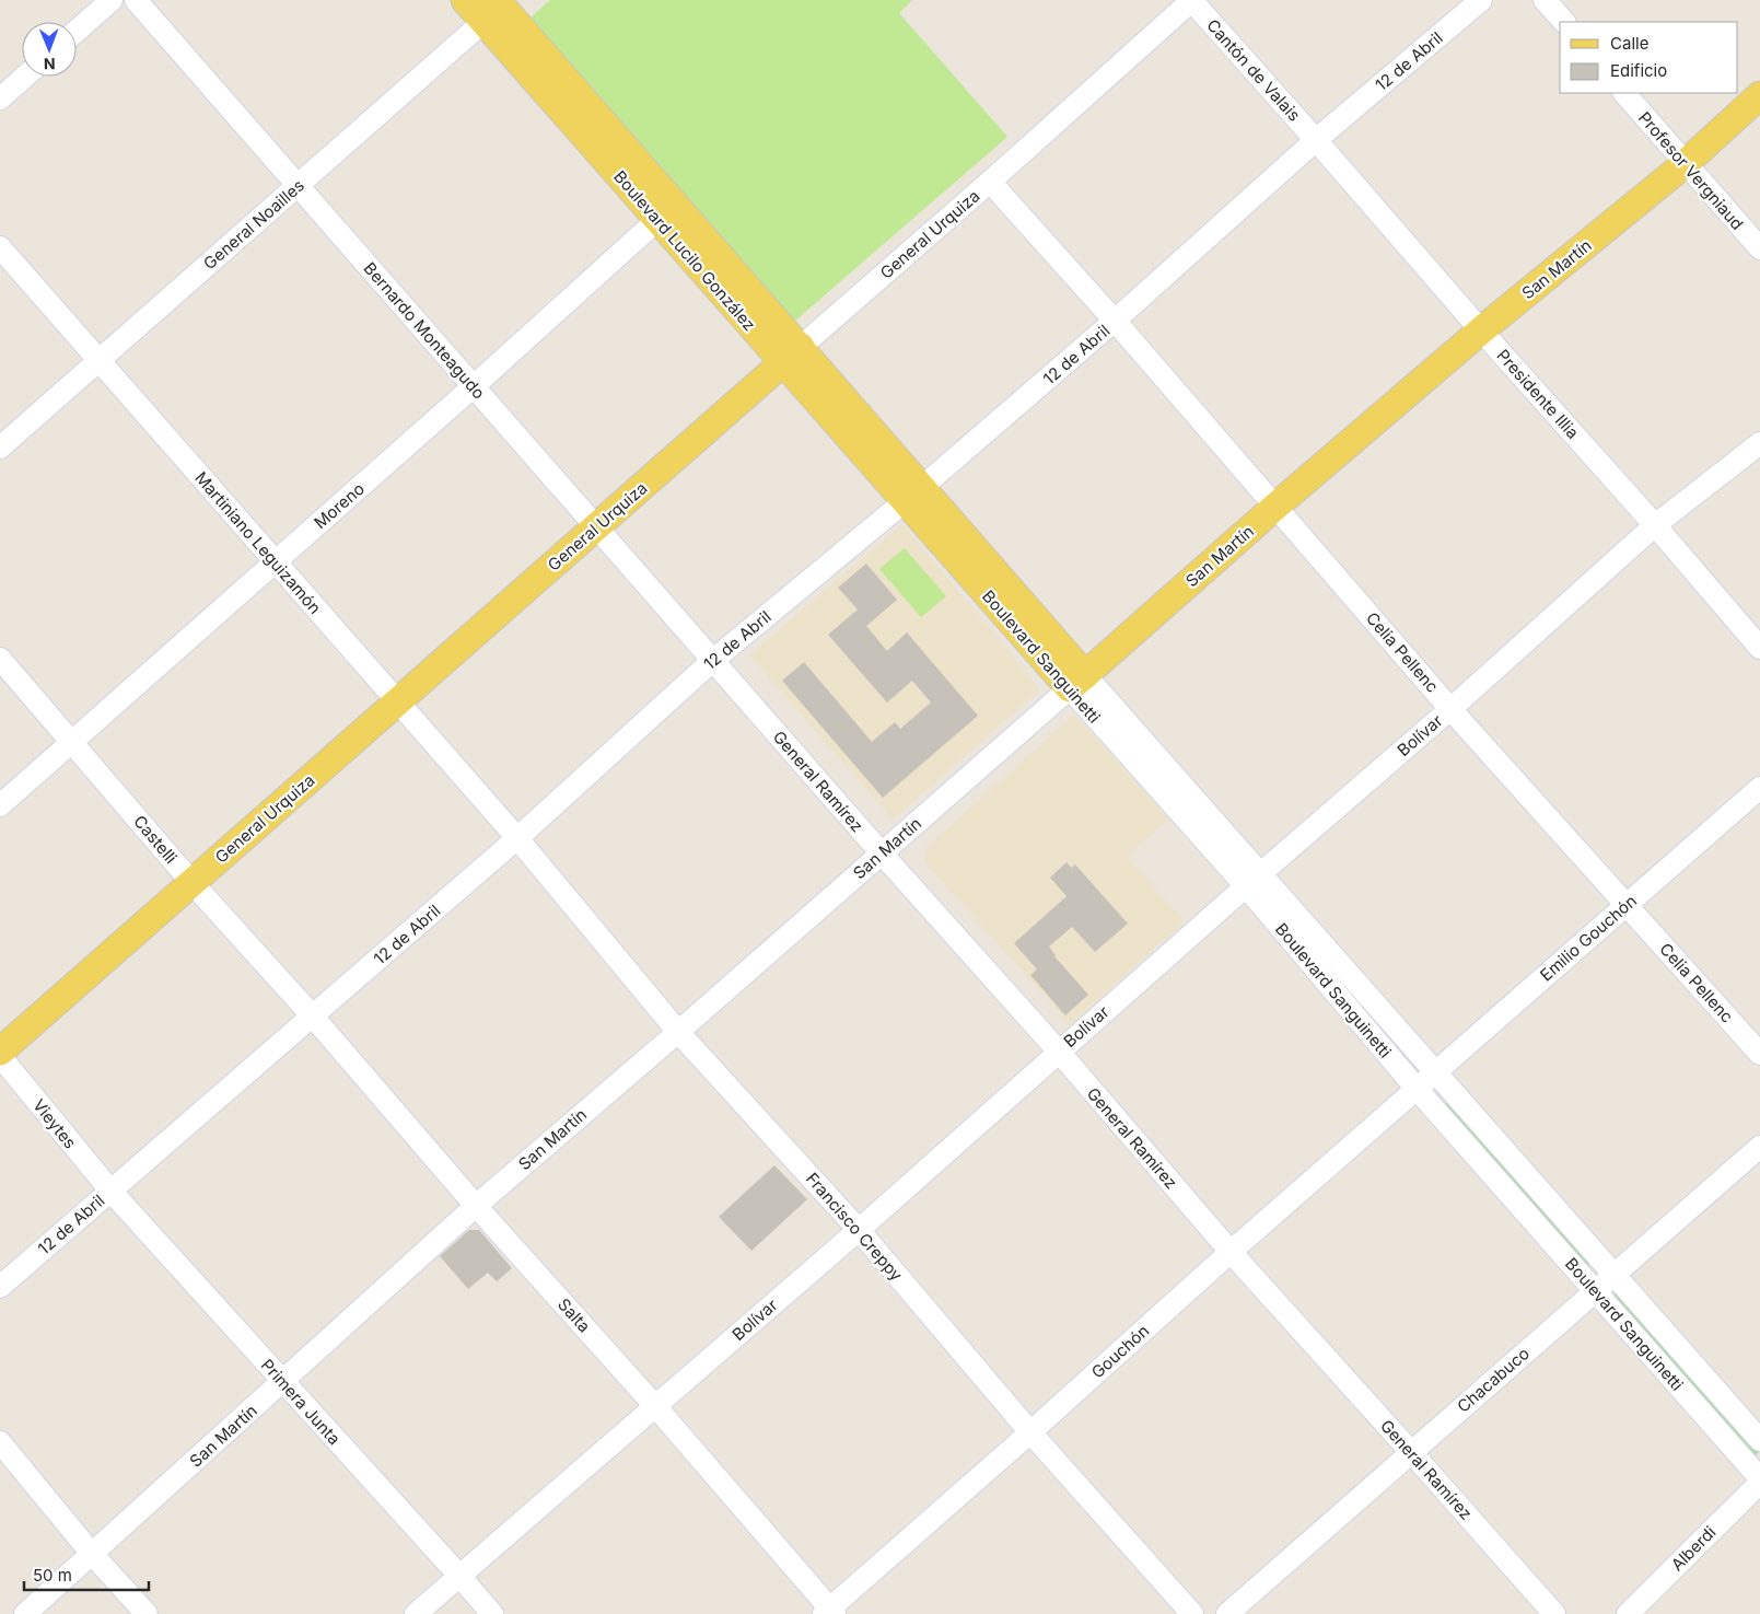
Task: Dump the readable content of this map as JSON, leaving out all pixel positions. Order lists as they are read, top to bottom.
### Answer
{
  "streets": {
    "main road": [
      "General Urquiza",
      "Boulevard Lucilo González",
      "San Martín",
      "Boulevard Sanguinetti"
    ],
    "street": [
      "12 de Abril",
      "Cantón de Valais",
      "Profesor Vergniaud",
      "General Noailles",
      "Bernardo Monteagudo",
      "Presidente Illia",
      "Moreno",
      "Martiniano Leguizamón",
      "Celia Pellenc",
      "Bolívar",
      "General Ramírez",
      "Castelli",
      "Emilio Gouchón",
      "Vieytes",
      "Francisco Creppy",
      "Salta",
      "Gouchón",
      "Chacabuco",
      "Primera Junta",
      "Alberdi"
    ]
  },
  "crossings": [
    ["12 de Abril", "Cantón de Valais"],
    ["12 de Abril", "Boulevard Lucilo González"],
    ["12 de Abril", "Bernardo Monteagudo"],
    ["12 de Abril", "Presidente Illia"],
    ["12 de Abril", "Martiniano Leguizamón"],
    ["12 de Abril", "Celia Pellenc"],
    ["12 de Abril", "Boulevard Sanguinetti"],
    ["12 de Abril", "General Ramírez"],
    ["12 de Abril", "Castelli"],
    ["12 de Abril", "Vieytes"],
    ["12 de Abril", "Francisco Creppy"],
    ["12 de Abril", "Salta"],
    ["12 de Abril", "Primera Junta"],
    ["Cantón de Valais", "General Urquiza"],
    ["Cantón de Valais", "Presidente Illia"],
    ["Profesor Vergniaud", "San Martín"],
    ["General Noailles", "Boulevard Lucilo González"],
    ["General Noailles", "Bernardo Monteagudo"],
    ["General Noailles", "Martiniano Leguizamón"],
    ["General Urquiza", "Boulevard Lucilo González"],
    ["General Urquiza", "Bernardo Monteagudo"],
    ["General Urquiza", "Martiniano Leguizamón"],
    ["General Urquiza", "Celia Pellenc"],
    ["General Urquiza", "Castelli"],
    ["General Urquiza", "Vieytes"],
    ["Boulevard Lucilo González", "Moreno"],
    ["Boulevard Lucilo González", "Boulevard Sanguinetti"],
    ["San Martín", "Presidente Illia"],
    ["San Martín", "Celia Pellenc"],
    ["San Martín", "Boulevard Sanguinetti"],
    ["San Martín", "General Ramírez"],
    ["San Martín", "Francisco Creppy"],
    ["San Martín", "Salta"],
    ["San Martín", "Primera Junta"],
    ["Bernardo Monteagudo", "Moreno"],
    ["Bernardo Monteagudo", "General Ramírez"],
    ["Presidente Illia", "Bolívar"],
    ["Moreno", "Martiniano Leguizamón"],
    ["Moreno", "Castelli"],
    ["Martiniano Leguizamón", "Francisco Creppy"],
    ["Celia Pellenc", "Bolívar"],
    ["Celia Pellenc", "Emilio Gouchón"],
    ["Boulevard Sanguinetti", "Bolívar"],
    ["Boulevard Sanguinetti", "Emilio Gouchón"],
    ["Boulevard Sanguinetti", "Gouchón"],
    ["Boulevard Sanguinetti", "Chacabuco"],
    ["Boulevard Sanguinetti", "Alberdi"],
    ["Bolívar", "General Ramírez"],
    ["Bolívar", "Francisco Creppy"],
    ["Bolívar", "Salta"],
    ["Bolívar", "Primera Junta"],
    ["General Ramírez", "Gouchón"],
    ["General Ramírez", "Chacabuco"],
    ["Castelli", "Salta"],
    ["Emilio Gouchón", "Gouchón"],
    ["Vieytes", "Primera Junta"],
    ["Francisco Creppy", "Gouchón"],
    ["Salta", "Gouchón"]
  ],
  "legend": ["Calle", "Edificio"],
  "scale_bar": "50 m",
  "north": "bottom"
}
